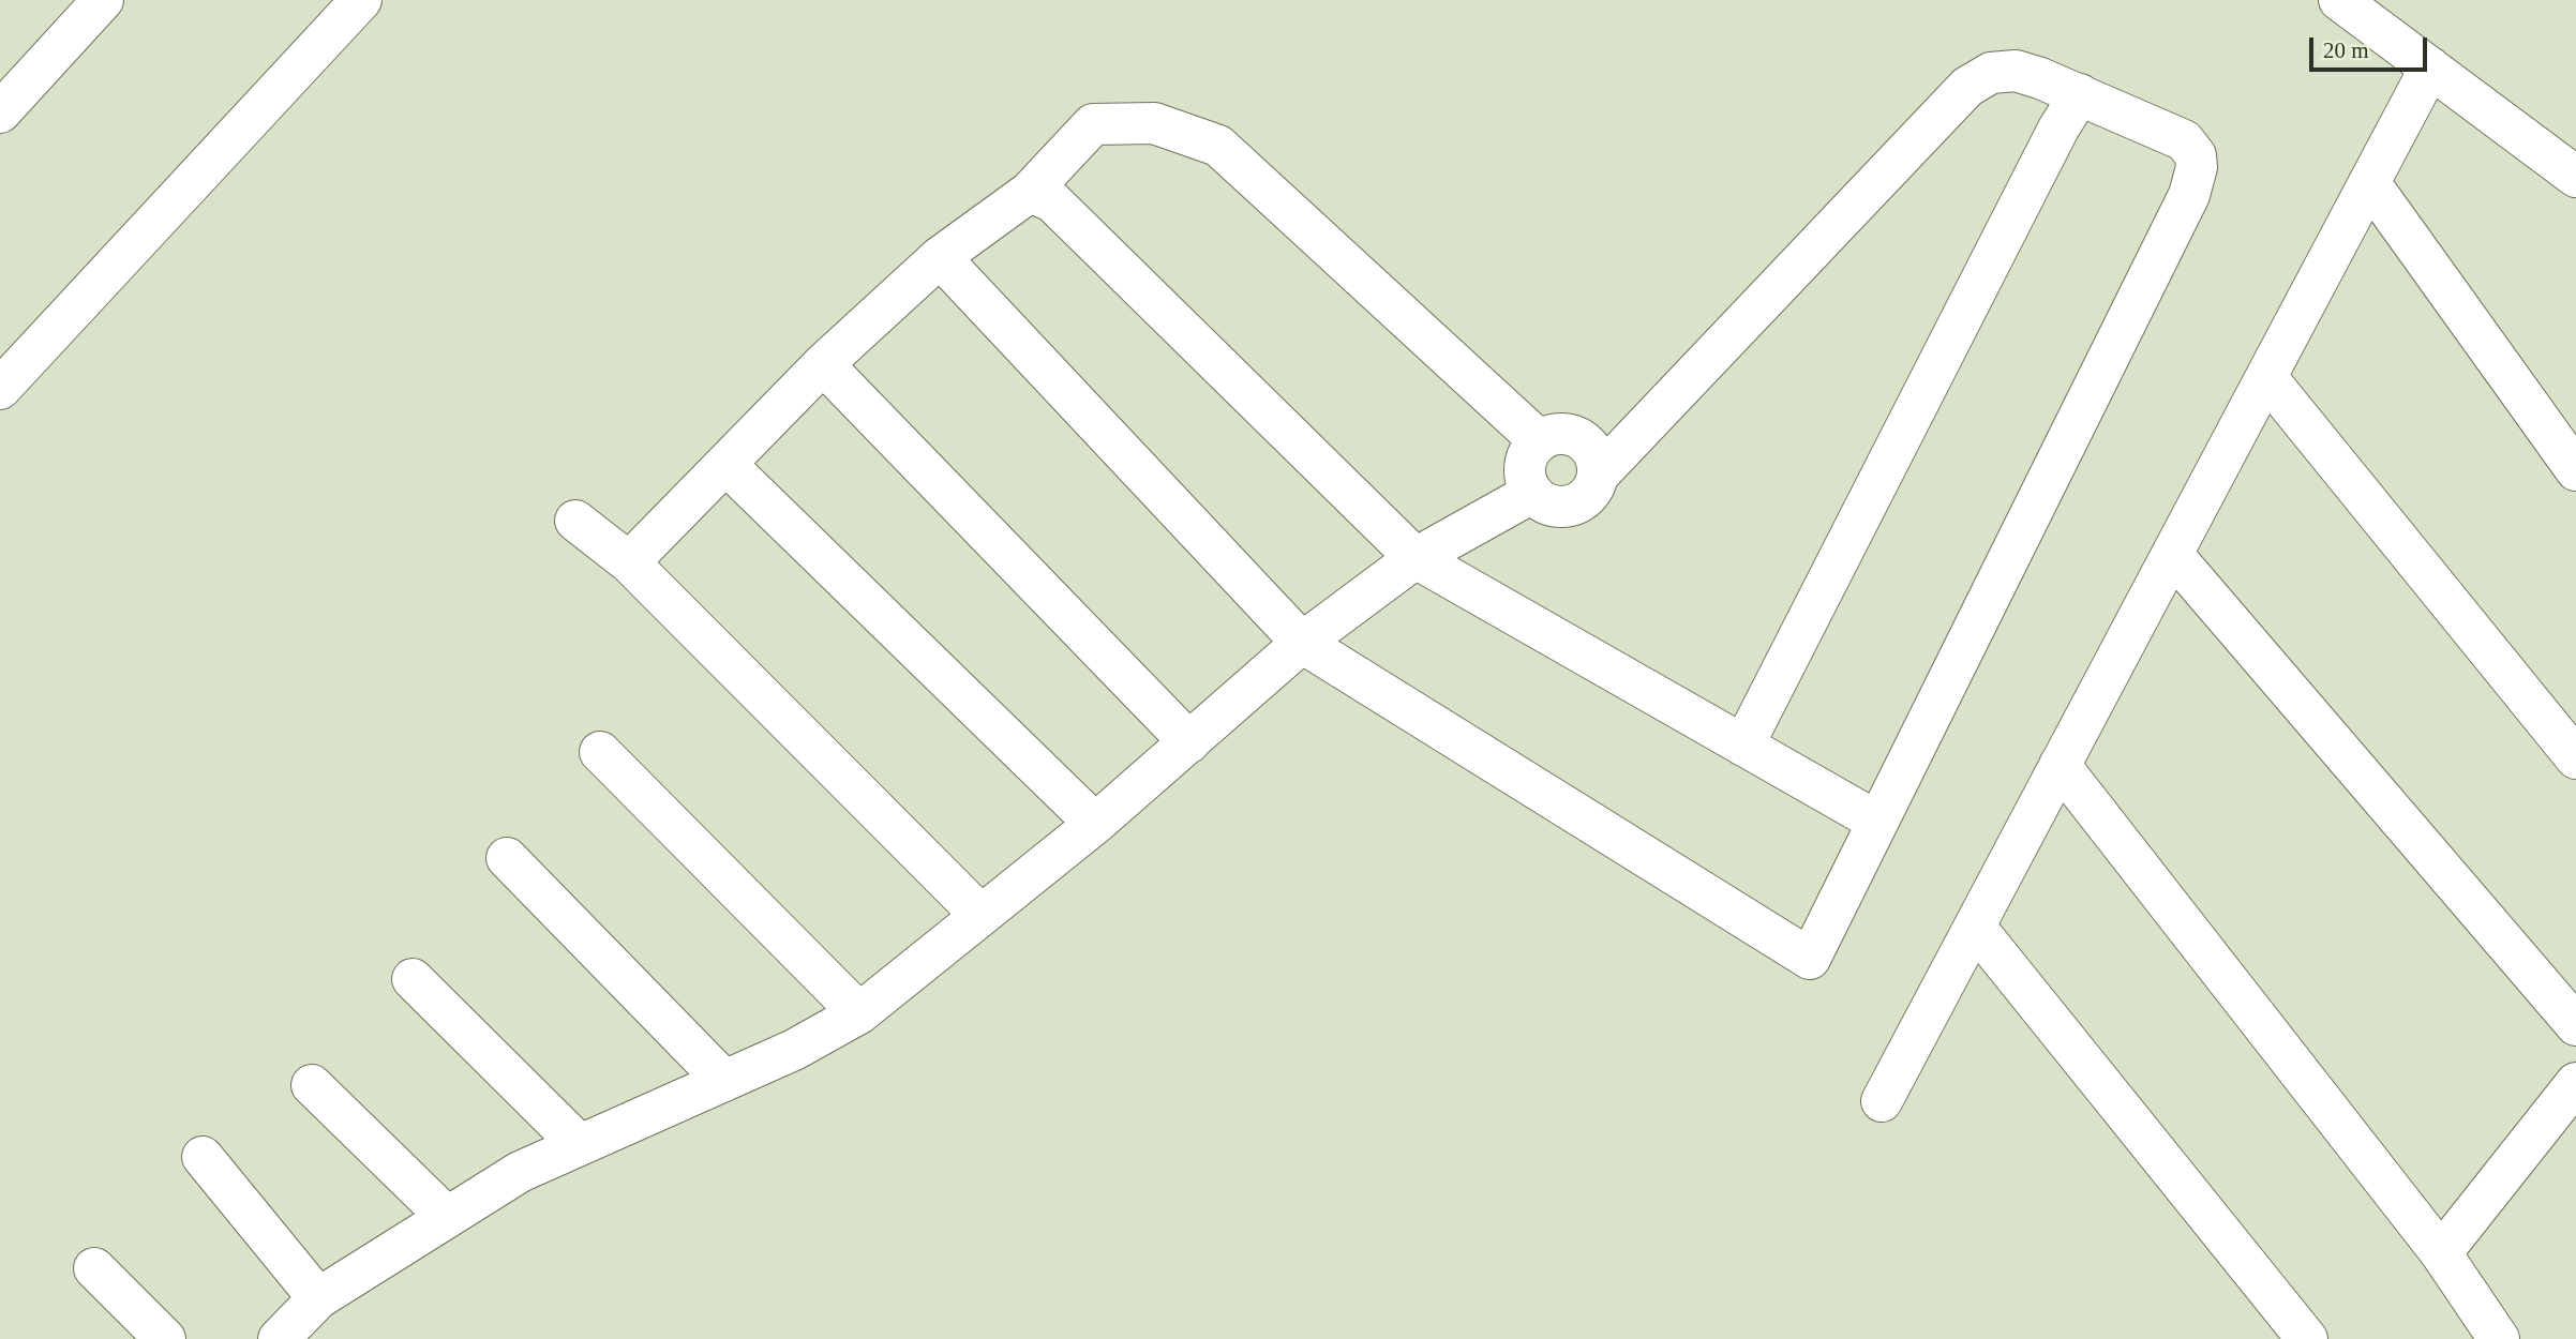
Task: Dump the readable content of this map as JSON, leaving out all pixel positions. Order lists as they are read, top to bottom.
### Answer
{
  "scale_bar": "20 m"
}
